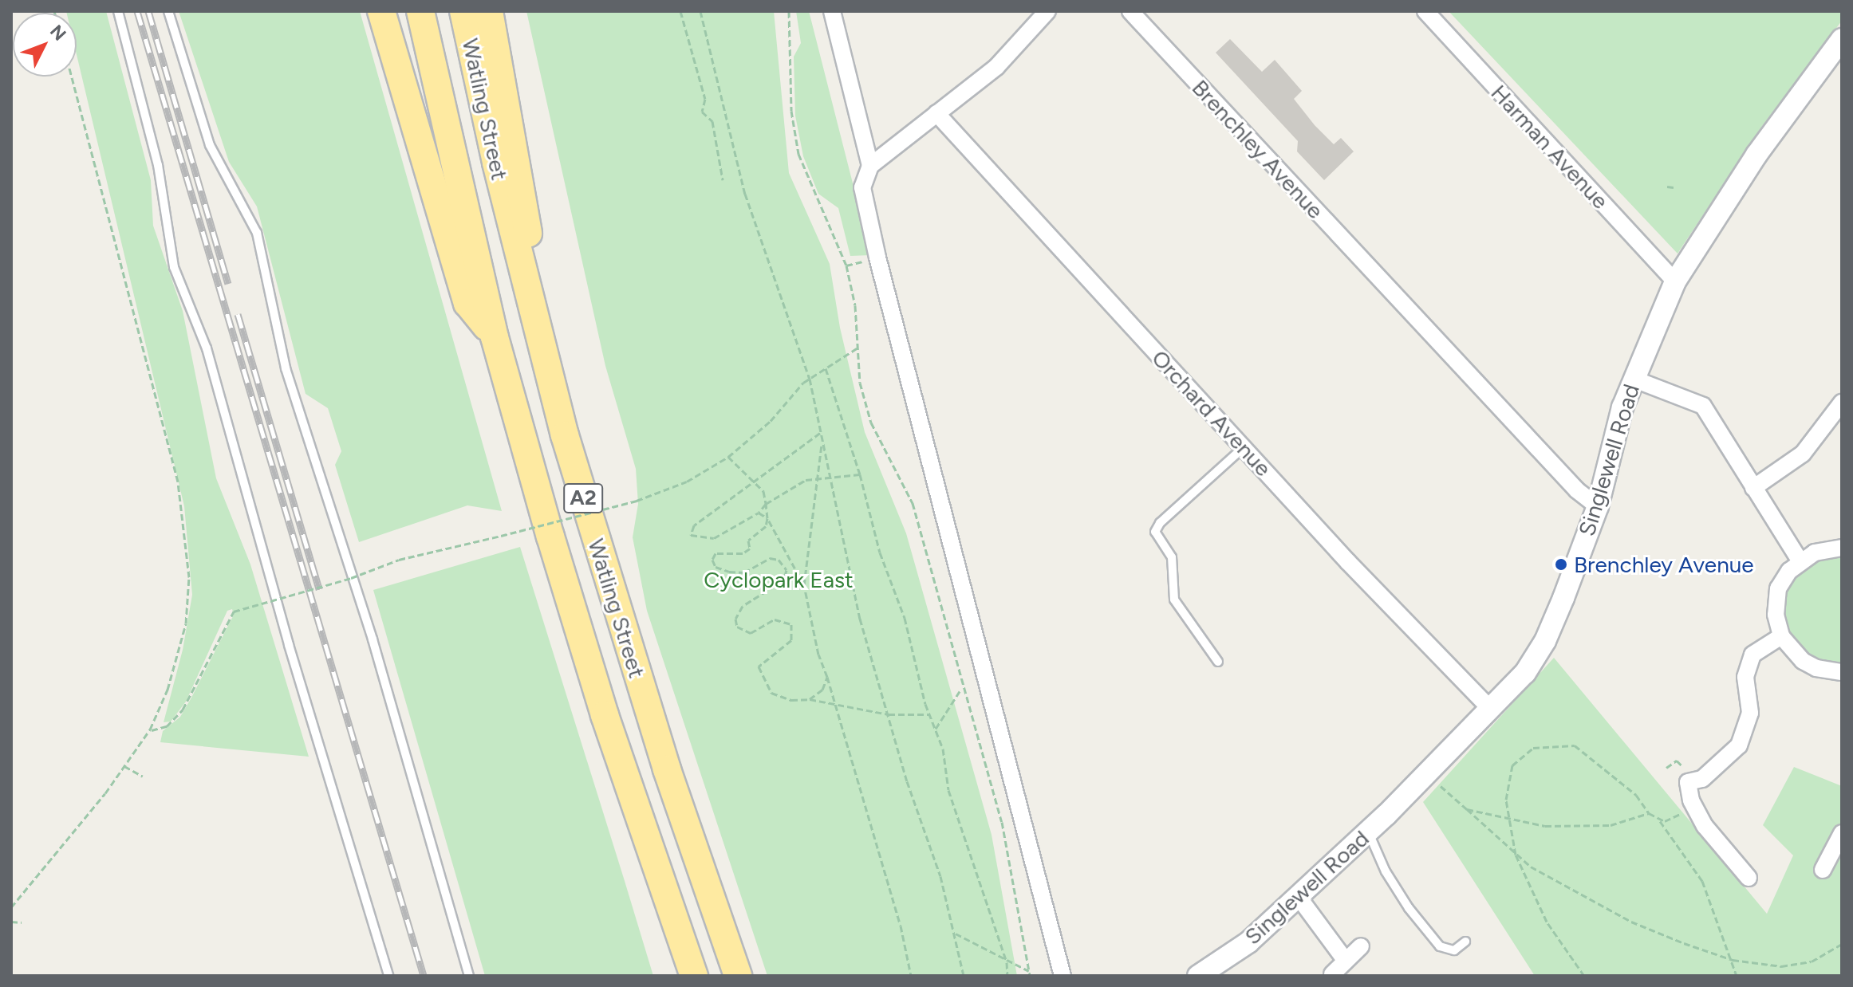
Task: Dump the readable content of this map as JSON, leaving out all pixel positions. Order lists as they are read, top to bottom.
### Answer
{
  "streets": {
    "highway": ["Watling Street", "A2"],
    "street": [
      "Harman Avenue",
      "Brenchley Avenue",
      "Orchard Avenue",
      "Singlewell Road"
    ]
  },
  "crossings": [
    ["Harman Avenue", "Singlewell Road"],
    ["Brenchley Avenue", "Singlewell Road"],
    ["Orchard Avenue", "Singlewell Road"]
  ],
  "parks": ["Cyclopark East"],
  "places": ["Brenchley Avenue"],
  "north": "top right"
}
